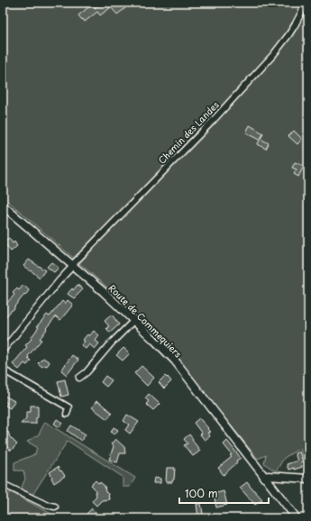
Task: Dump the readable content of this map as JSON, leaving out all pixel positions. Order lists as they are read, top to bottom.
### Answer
{
  "streets": {
    "street": ["Chemin des Landes", "Route de Commequiers"]
  },
  "crossings": [
    ["Chemin des Landes", "Route de Commequiers"]
  ],
  "scale_bar": "100 m"
}
